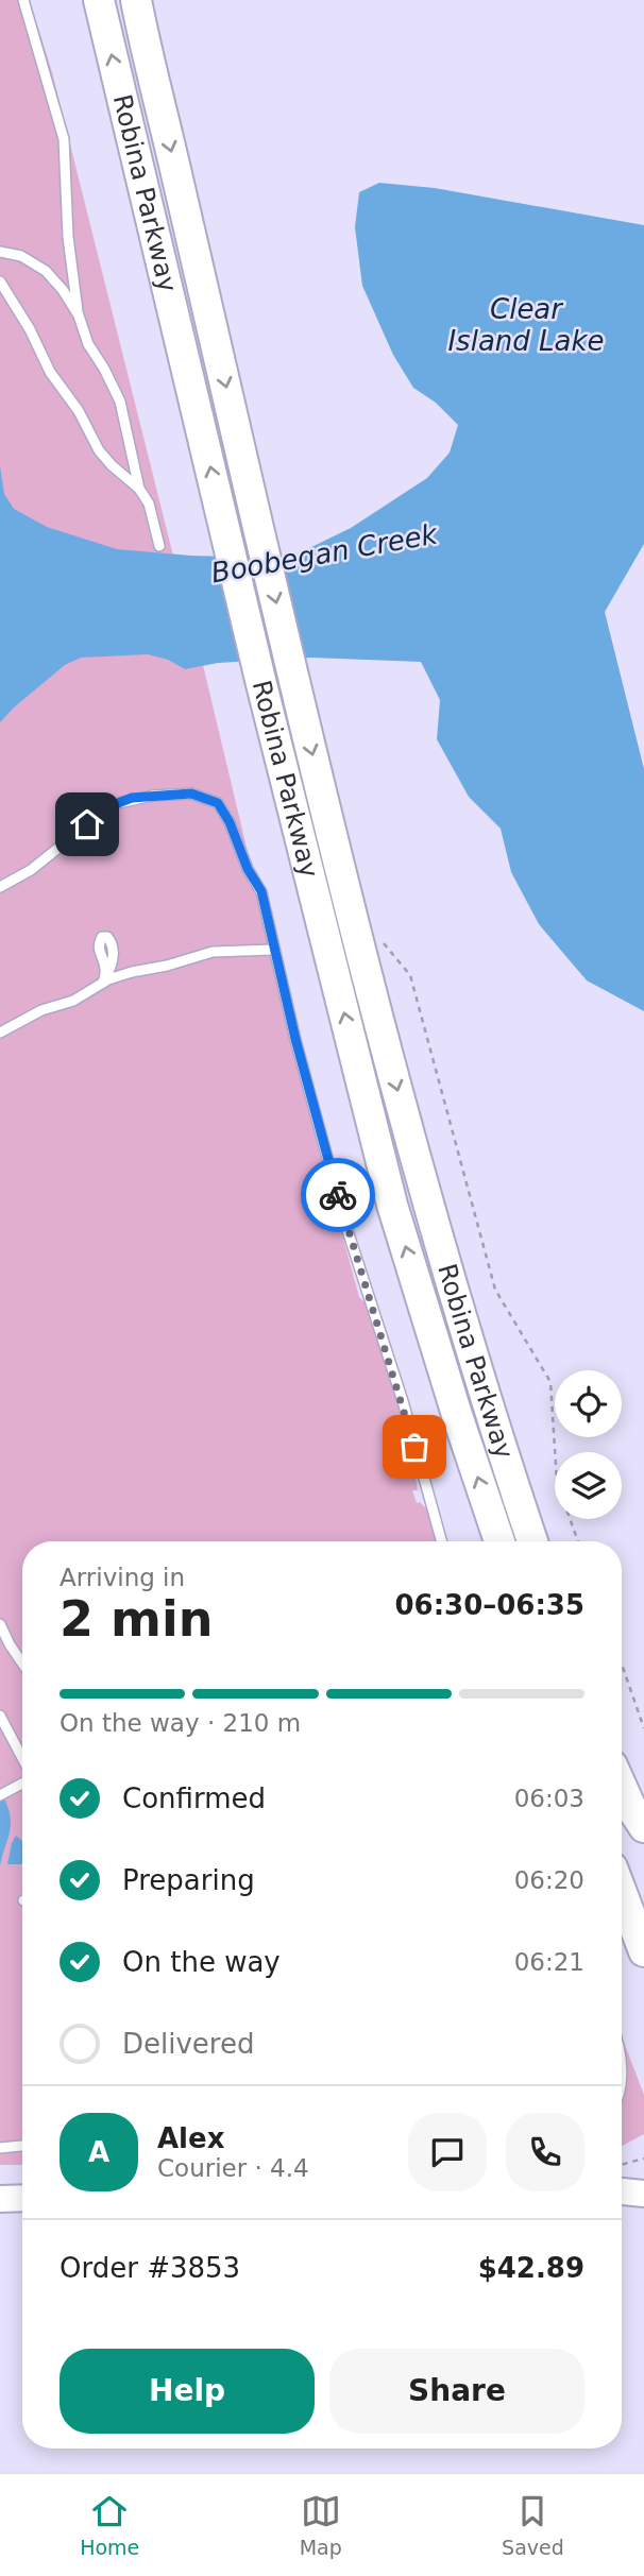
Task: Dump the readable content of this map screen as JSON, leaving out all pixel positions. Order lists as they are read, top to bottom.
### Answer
{
  "streets": {
    "main road": ["Robina Parkway"]
  },
  "water": ["Clear Island Lake", "Boobegan Creek"],
  "page": {
    "heading": ["2 min", "Arriving in", "06:30–06:35"],
    "panel": [
      "Alex",
      "Courier · 4.4",
      "Order #3853",
      "$42.89"
    ],
    "bar": "On the way · 210 m",
    "list": [
      ["Confirmed", "06:03"],
      ["Preparing", "06:20"],
      ["On the way", "06:21"],
      "Delivered"
    ],
    "round": "A",
    "buttons": ["Help", "Share"],
    "tabs": ["Home", "Map", "Saved"]
  }
}
